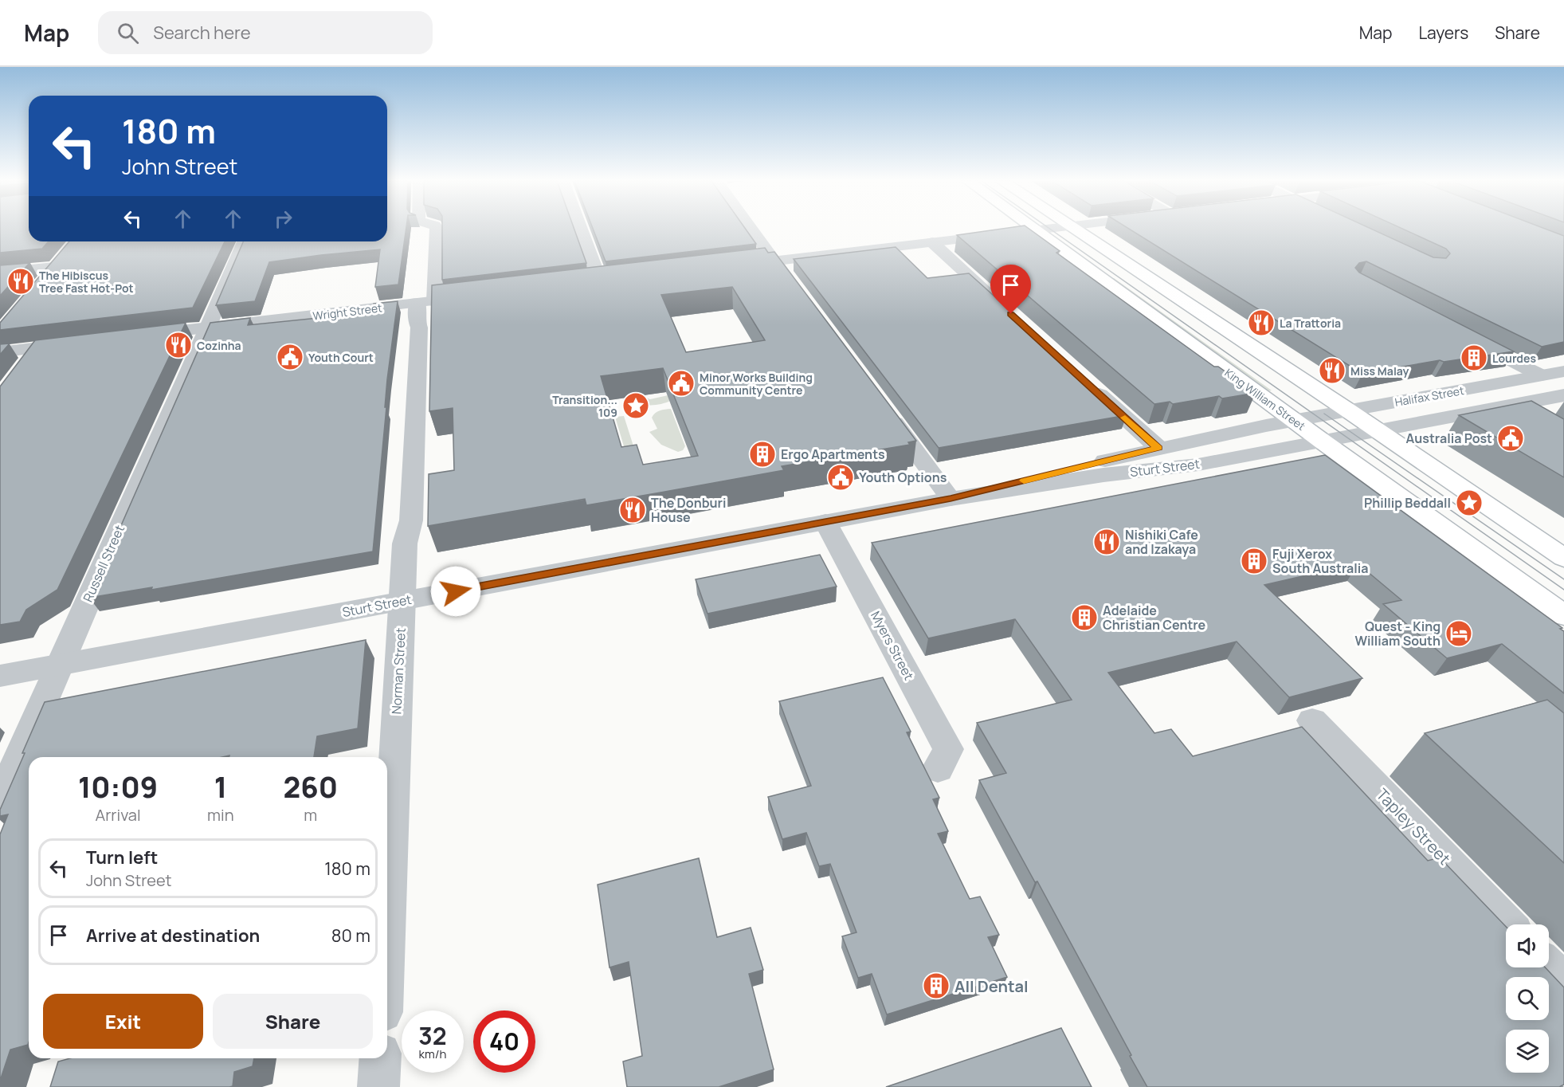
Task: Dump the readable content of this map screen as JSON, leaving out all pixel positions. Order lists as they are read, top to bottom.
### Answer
{
  "streets": {
    "main road": ["King William Street"],
    "street": [
      "Wright Street",
      "Halifax Street",
      "Sturt Street",
      "Russell Street",
      "Myers Street",
      "Norman Street",
      "Tapley Street"
    ]
  },
  "crossings": [
    ["Wright Street", "Russell Street"],
    ["Wright Street", "Norman Street"],
    ["Halifax Street", "King William Street"],
    ["Halifax Street", "Sturt Street"],
    ["King William Street", "Sturt Street"],
    ["Sturt Street", "Russell Street"],
    ["Sturt Street", "Myers Street"],
    ["Sturt Street", "Norman Street"]
  ],
  "places": {
    "restaurant": [
      "The Hibiscus Tree Fast Hot-Pot",
      "La Trattoria",
      "Cozinha",
      "Miss Malay",
      "The Donburi House",
      "Nishiki Cafe and Izakaya"
    ],
    "public building": [
      "Youth Court",
      "Minor Works Building Community Centre",
      "Australia Post",
      "Youth Options"
    ],
    "building": [
      "Lourdes",
      "Ergo Apartments",
      "Fuji Xerox South Australia",
      "Adelaide Christian Centre",
      "All Dental"
    ],
    "place": ["Transition... 109", "Phillip Beddall"],
    "hotel": ["Quest - King William South"]
  },
  "page": {
    "header": "Map",
    "search": "Search here",
    "nav": ["Map", "Layers", "Share"],
    "turn": ["180 m", "John Street"],
    "eta": [
      "10:09",
      "Arrival",
      "1",
      "min",
      "260",
      "m"
    ],
    "list": [
      {
        "name": "Turn left",
        "note": "John Street",
        "value": "180 m"
      },
      {
        "name": "Arrive at destination",
        "value": "80 m"
      }
    ],
    "buttons": ["Exit", "Share"],
    "speed": "32 km/h",
    "limit": "40"
  }
}
